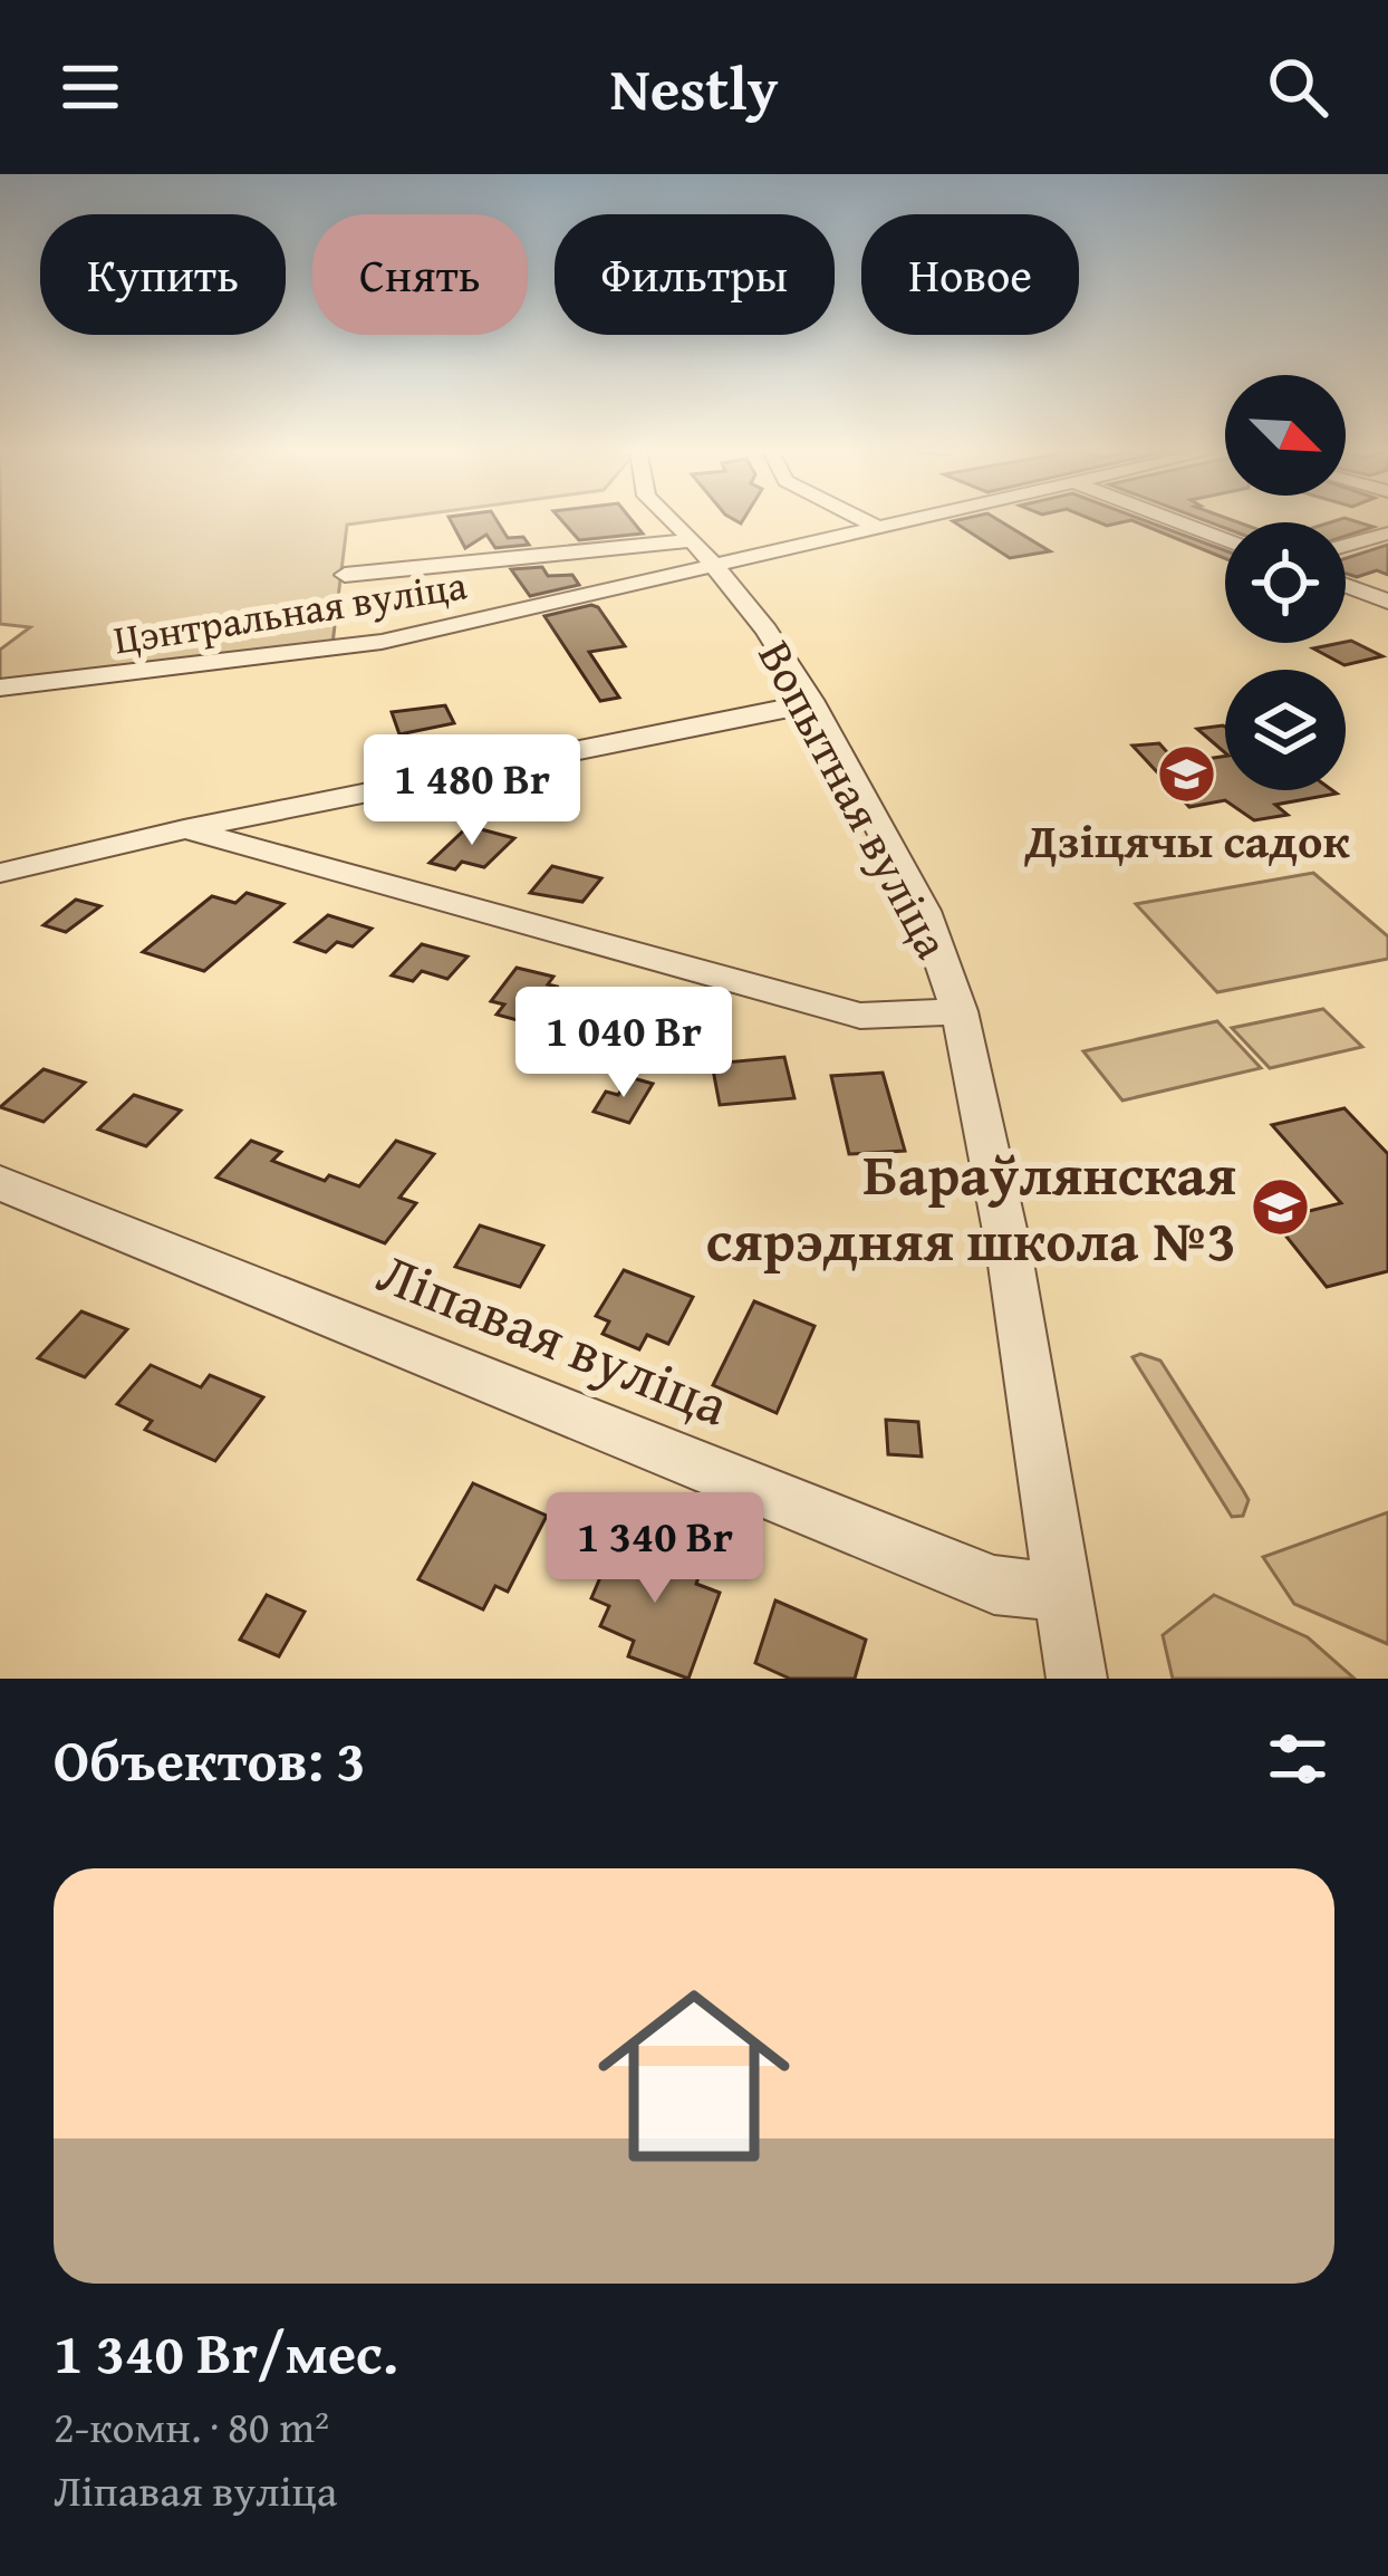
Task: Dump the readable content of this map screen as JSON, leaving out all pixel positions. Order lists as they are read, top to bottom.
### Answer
{
  "streets": {
    "street": ["Цэнтральная вуліца", "Вопытная вуліца", "Ліпавая вуліца"]
  },
  "crossings": [
    ["Цэнтральная вуліца", "Вопытная вуліца"],
    ["Вопытная вуліца", "Ліпавая вуліца"]
  ],
  "places": {
    "school or university": ["Дзіцячы садок", "Бараўлянская сярэдняя школа №3"]
  },
  "north": "bottom right",
  "page": {
    "header": "Nestly",
    "chip": [
      "Купить",
      "Снять",
      "Фильтры",
      "Новое"
    ],
    "price": ["1 480 Br", "1 040 Br", "1 340 Br"],
    "heading": "Объектов: 3",
    "list": [
      {
        "name": "1 340 Br/мес.",
        "note": "2-комн. · 80 m² · Ліпавая вуліца"
      }
    ]
  }
}
